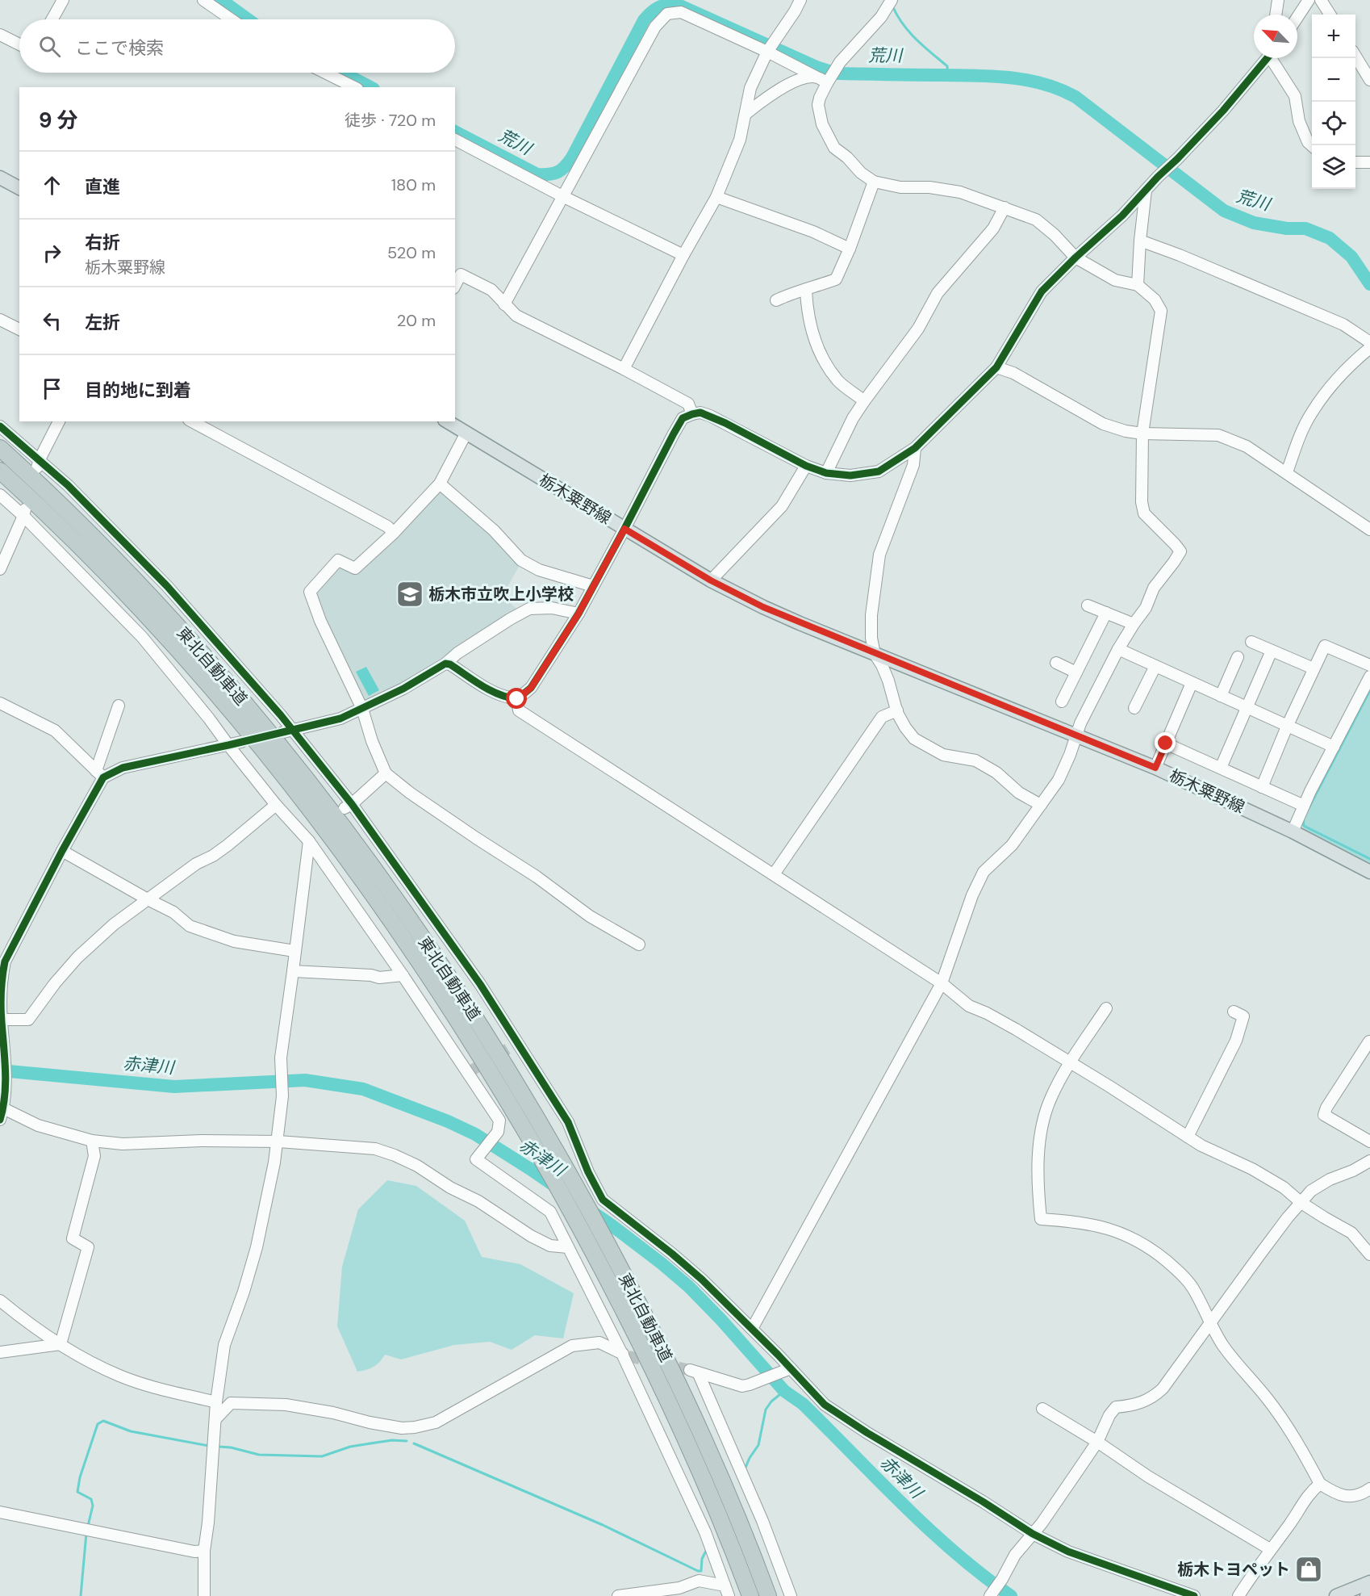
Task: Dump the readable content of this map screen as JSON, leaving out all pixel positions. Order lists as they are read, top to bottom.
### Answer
{
  "streets": {
    "highway": ["東北自動車道"],
    "main road": ["栃木粟野線"]
  },
  "water": ["荒川", "赤津川"],
  "places": {
    "school or university": ["栃木市立吹上小学校"],
    "shop": ["栃木トヨペット"]
  },
  "north": "top left",
  "page": {
    "map_buttons": ["+", "−"],
    "search": "ここで検索",
    "heading": ["9 分", "徒歩 · 720 m"],
    "list": [
      ["直進", "180 m"],
      ["右折", "栃木粟野線", "520 m"],
      ["左折", "20 m"],
      "目的地に到着"
    ]
  }
}
